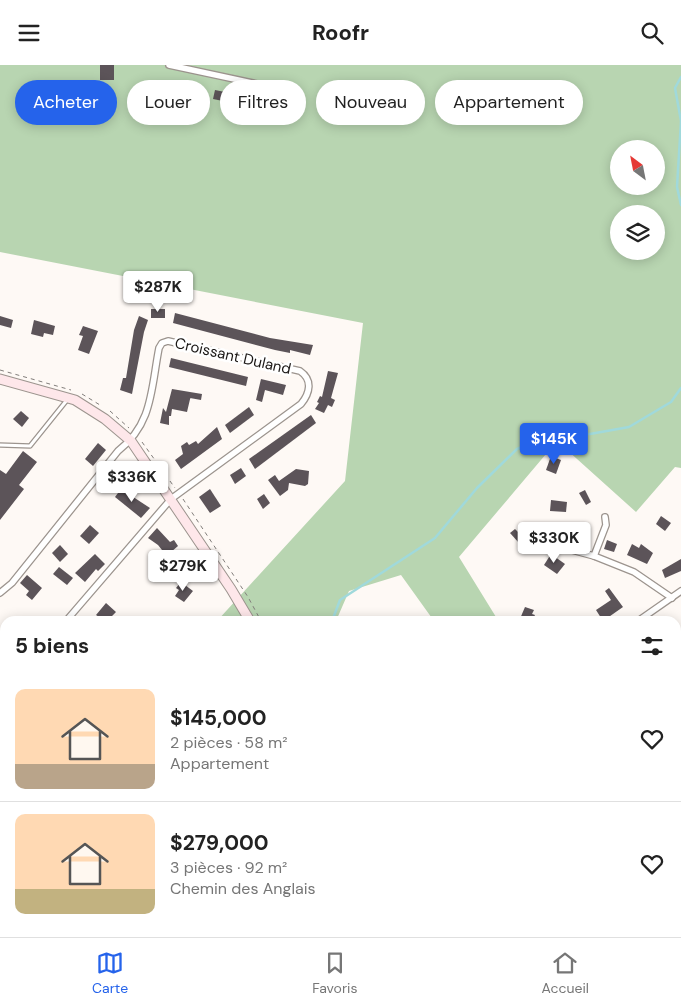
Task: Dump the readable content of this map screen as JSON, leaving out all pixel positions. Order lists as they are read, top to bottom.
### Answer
{
  "streets": {
    "street": ["Croissant Duland"]
  },
  "north": "top left",
  "page": {
    "header": "Roofr",
    "chip": [
      "Acheter",
      "Louer",
      "Filtres",
      "Nouveau",
      "Appartement"
    ],
    "price": [
      "$287K",
      "$145K",
      "$336K",
      "$330K",
      "$279K"
    ],
    "heading": "5 biens",
    "list": [
      {
        "name": "$145,000",
        "note": "2 pièces · 58 m² · Appartement"
      },
      {
        "name": "$279,000",
        "note": "3 pièces · 92 m² · Chemin des Anglais"
      }
    ],
    "tabs": ["Carte", "Favoris", "Accueil"]
  }
}
